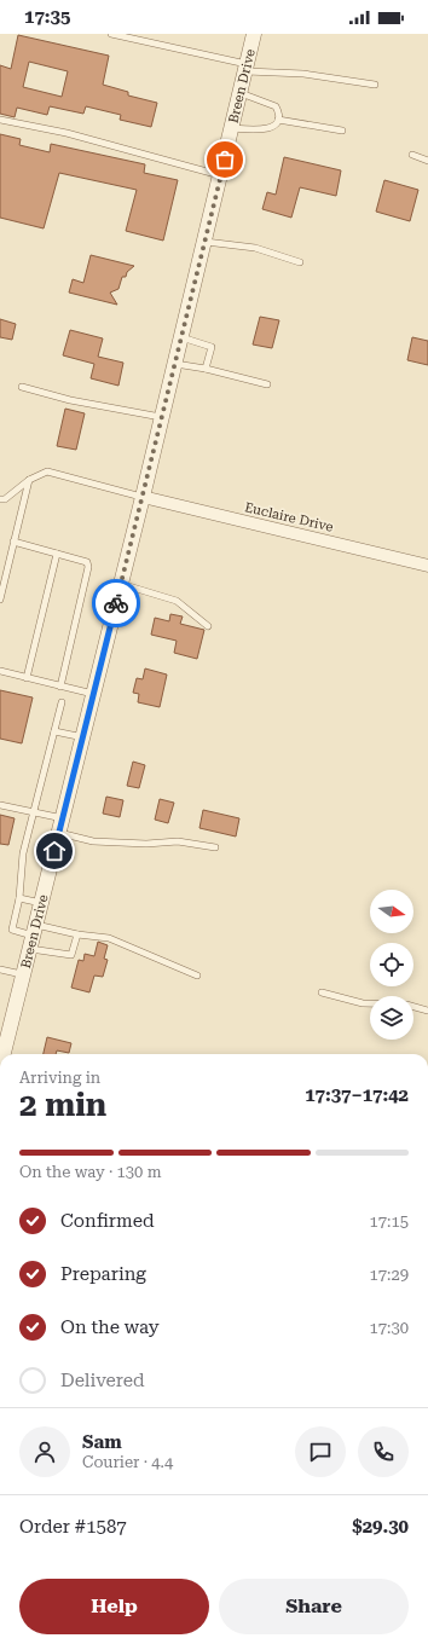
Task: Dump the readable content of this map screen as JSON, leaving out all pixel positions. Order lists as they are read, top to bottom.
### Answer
{
  "streets": {
    "street": ["Breen Drive", "Euclaire Drive"]
  },
  "crossings": [
    ["Breen Drive", "Euclaire Drive"]
  ],
  "north": "right",
  "page": {
    "status": "17:35",
    "heading": ["2 min", "Arriving in", "17:37–17:42"],
    "panel": [
      "Sam",
      "Courier · 4.4",
      "Order #1587",
      "$29.30"
    ],
    "bar": "On the way · 130 m",
    "list": [
      ["Confirmed", "17:15"],
      ["Preparing", "17:29"],
      ["On the way", "17:30"],
      "Delivered"
    ],
    "buttons": ["Help", "Share"]
  }
}
